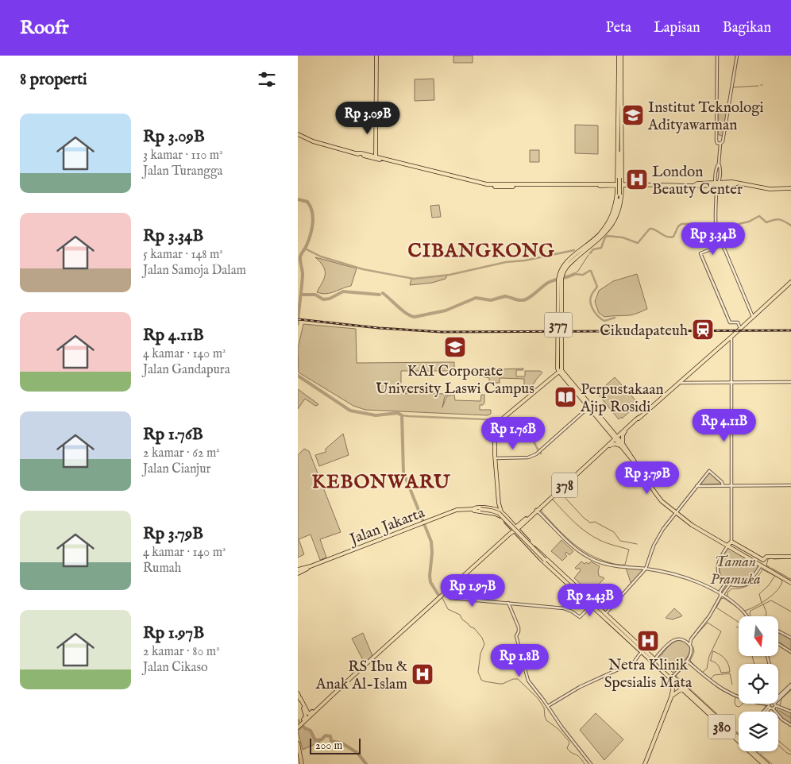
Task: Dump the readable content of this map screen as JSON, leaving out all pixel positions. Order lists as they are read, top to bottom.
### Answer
{
  "streets": {
    "main road": [
      "377",
      "378",
      "Jalan Jakarta",
      "380"
    ]
  },
  "crossings": [
    ["378", "Jalan Jakarta"],
    ["378", "380"],
    ["Jalan Jakarta", "380"]
  ],
  "districts": ["CIBANGKONG", "KEBONWARU"],
  "parks": ["Taman Pramuka"],
  "places": {
    "school or university": ["Institut Teknologi Adityawarman", "KAI Corporate University Laswi Campus"],
    "hospital": ["London Beauty Center", "Netra Klinik Spesialis Mata", "RS Ibu & Anak Al-Islam"],
    "station": ["Cikudapateuh"],
    "library": ["Perpustakaan Ajip Rosidi"]
  },
  "scale_bar": "200 m",
  "north": "bottom",
  "page": {
    "header": "Roofr",
    "nav": ["Peta", "Lapisan", "Bagikan"],
    "heading": "8 properti",
    "price": [
      "Rp 3.09B",
      "Rp 3.34B",
      "Rp 4.11B",
      "Rp 1.76B",
      "Rp 3.79B",
      "Rp 1.97B",
      "Rp 2.43B",
      "Rp 1.8B"
    ],
    "list": [
      {
        "name": "Rp 3.09B",
        "note": "3 kamar · 110 m² · Jalan Turangga"
      },
      {
        "name": "Rp 3.34B",
        "note": "5 kamar · 148 m² · Jalan Samoja Dalam"
      },
      {
        "name": "Rp 4.11B",
        "note": "4 kamar · 140 m² · Jalan Gandapura"
      },
      {
        "name": "Rp 1.76B",
        "note": "2 kamar · 62 m² · Jalan Cianjur"
      },
      {
        "name": "Rp 3.79B",
        "note": "4 kamar · 140 m² · Rumah"
      },
      {
        "name": "Rp 1.97B",
        "note": "2 kamar · 80 m² · Jalan Cikaso"
      }
    ],
    "scale": "200 m"
  }
}
